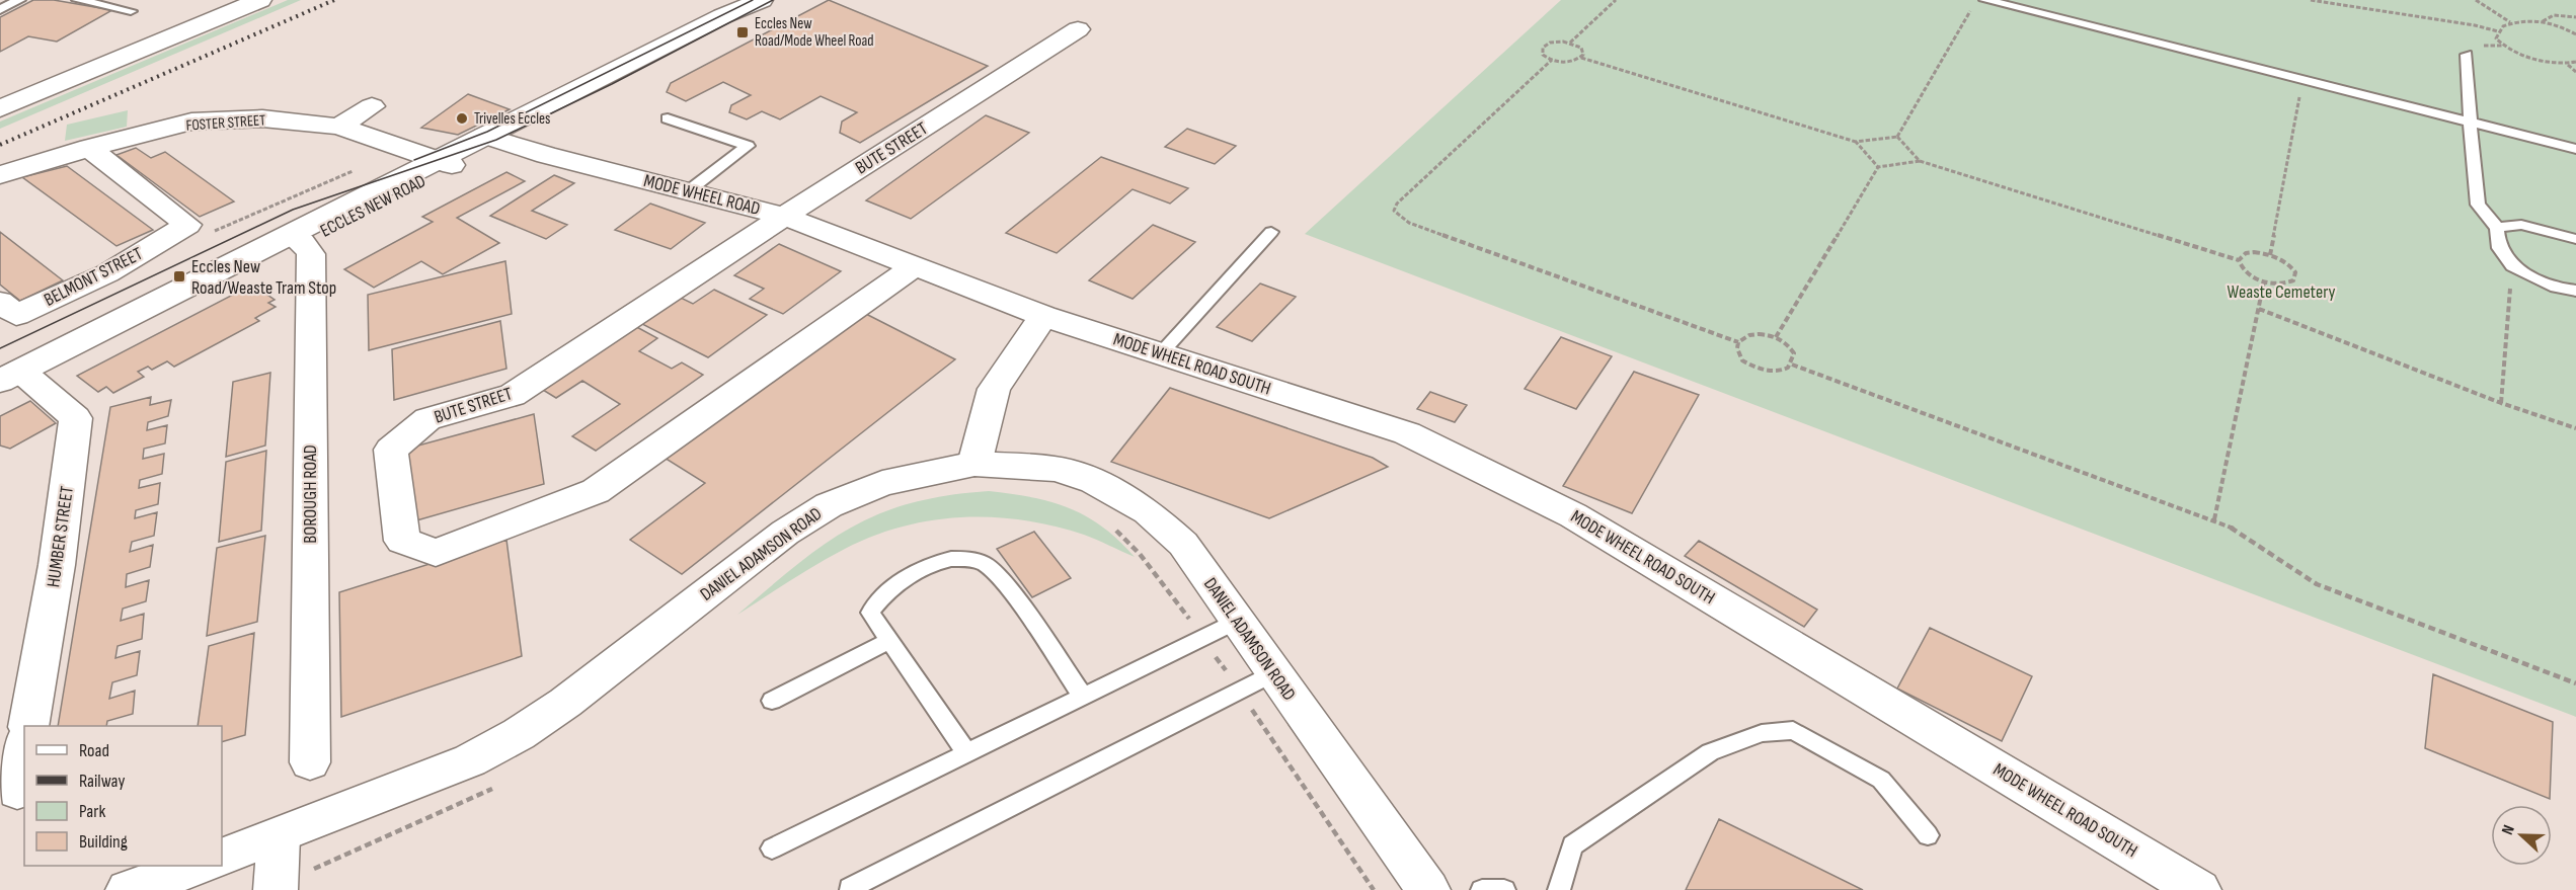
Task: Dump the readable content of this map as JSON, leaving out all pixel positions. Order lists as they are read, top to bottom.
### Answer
{
  "streets": {
    "main road": [
      "FOSTER STREET",
      "BUTE STREET",
      "MODE WHEEL ROAD",
      "ECCLES NEW ROAD",
      "BELMONT STREET",
      "MODE WHEEL ROAD SOUTH",
      "BOROUGH ROAD",
      "HUMBER STREET",
      "DANIEL ADAMSON ROAD"
    ]
  },
  "crossings": [
    ["FOSTER STREET", "ECCLES NEW ROAD"],
    ["FOSTER STREET", "BELMONT STREET"],
    ["BUTE STREET", "MODE WHEEL ROAD"],
    ["MODE WHEEL ROAD", "ECCLES NEW ROAD"],
    ["MODE WHEEL ROAD", "MODE WHEEL ROAD SOUTH"],
    ["ECCLES NEW ROAD", "BOROUGH ROAD"],
    ["ECCLES NEW ROAD", "HUMBER STREET"]
  ],
  "parks": ["Weaste Cemetery"],
  "places": {
    "transit": ["Eccles New Road/Mode Wheel Road", "Eccles New Road/Weaste Tram Stop"],
    "other": ["Trivelles Eccles"]
  },
  "legend": [
    "Road",
    "Railway",
    "Park",
    "Building"
  ],
  "north": "left"
}
